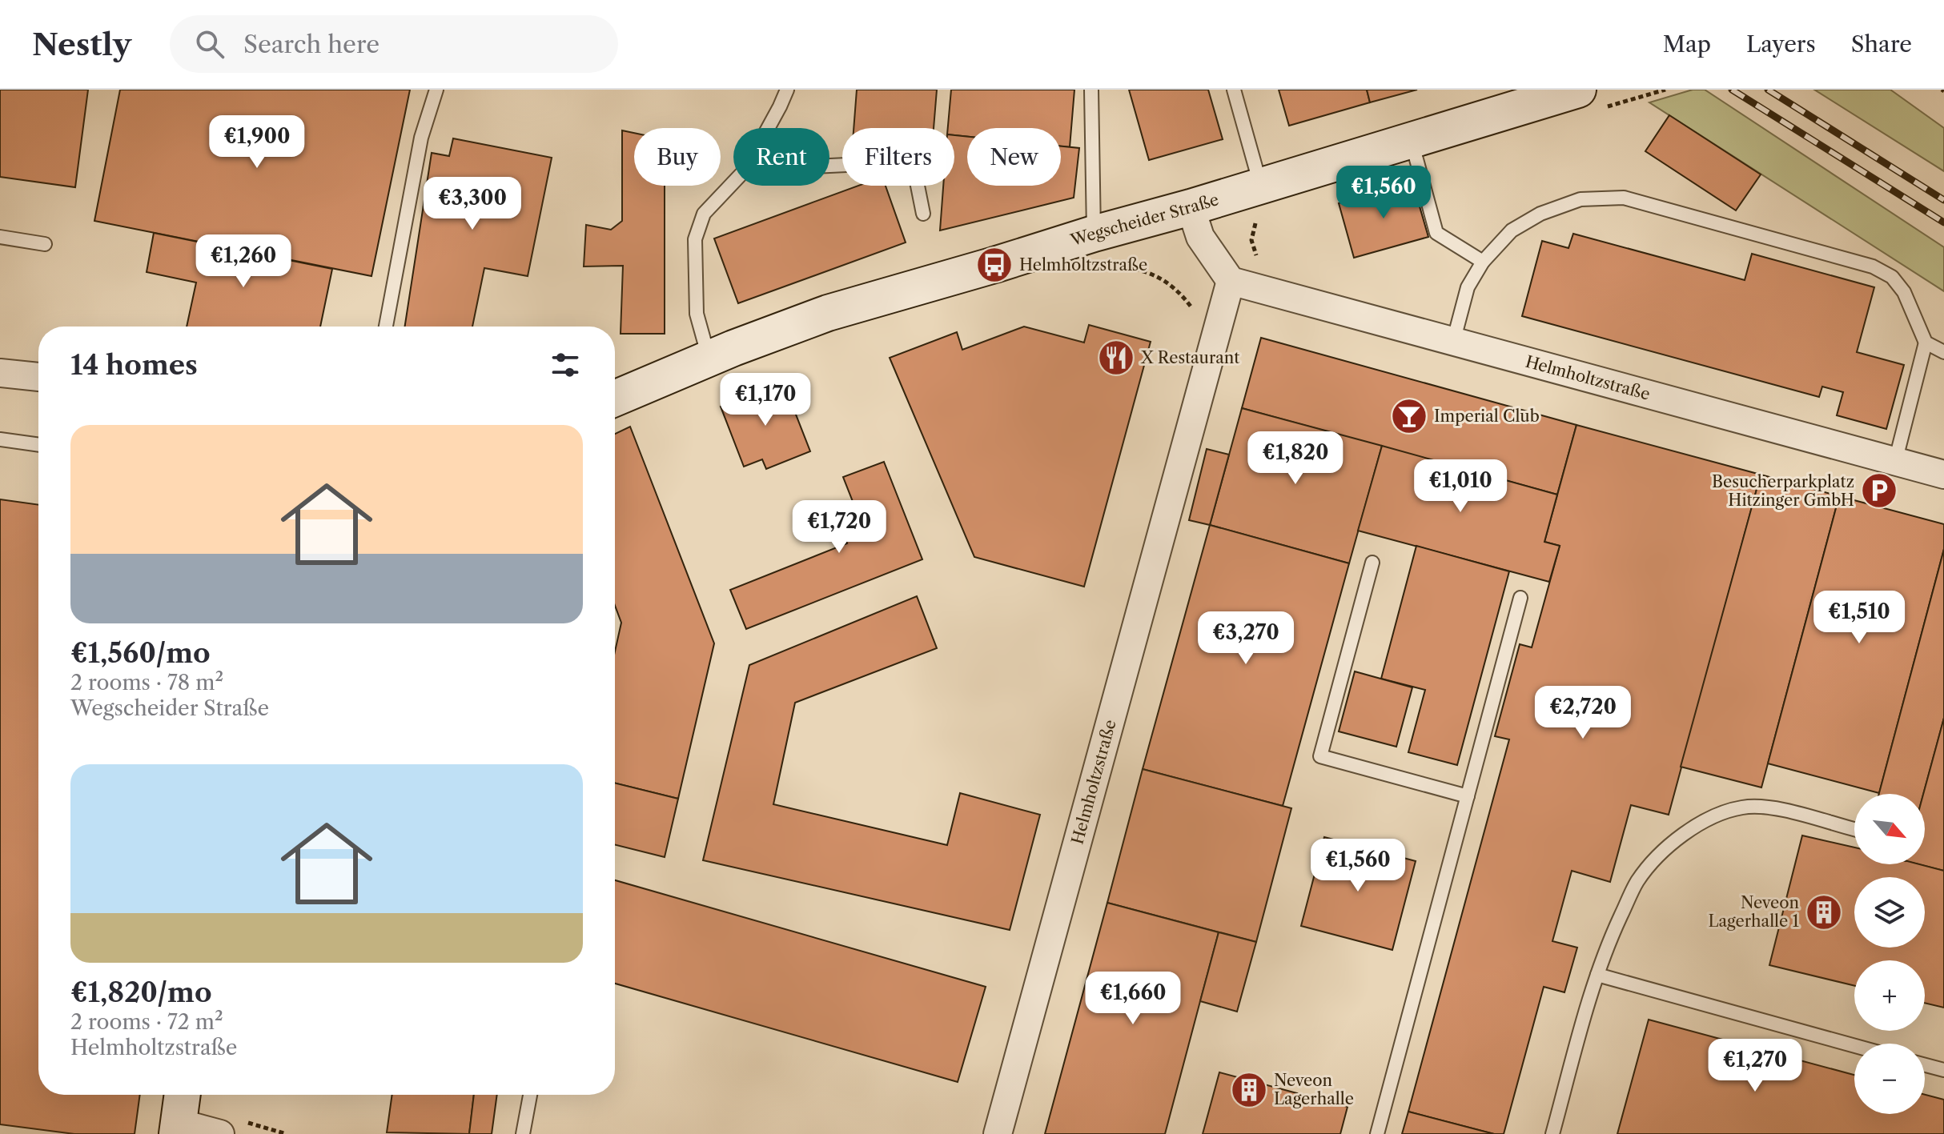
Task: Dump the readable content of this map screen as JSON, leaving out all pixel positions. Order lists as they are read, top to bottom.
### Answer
{
  "streets": {
    "street": ["Wegscheider Straße", "Helmholtzstraße"]
  },
  "places": {
    "bus stop": ["Helmholtzstraße"],
    "restaurant": ["X Restaurant"],
    "bar": ["Imperial Club"],
    "parking": ["Besucherparkplatz Hitzinger GmbH"],
    "building": ["Neveon Lagerhalle 1", "Neveon Lagerhalle"]
  },
  "north": "bottom right",
  "page": {
    "header": "Nestly",
    "search": "Search here",
    "nav": ["Map", "Layers", "Share"],
    "price": [
      "€1,900",
      "€1,560",
      "€3,300",
      "€1,260",
      "€1,170",
      "€1,820",
      "€1,010",
      "€1,720",
      "€1,510",
      "€3,270",
      "€2,720",
      "€1,560",
      "€1,660",
      "€1,270"
    ],
    "chip": [
      "Buy",
      "Rent",
      "Filters",
      "New"
    ],
    "heading": "14 homes",
    "list": [
      {
        "name": "€1,560/mo",
        "note": "2 rooms · 78 m² · Wegscheider Straße"
      },
      {
        "name": "€1,820/mo",
        "note": "2 rooms · 72 m² · Helmholtzstraße"
      }
    ],
    "map_buttons": ["+", "−"]
  }
}
